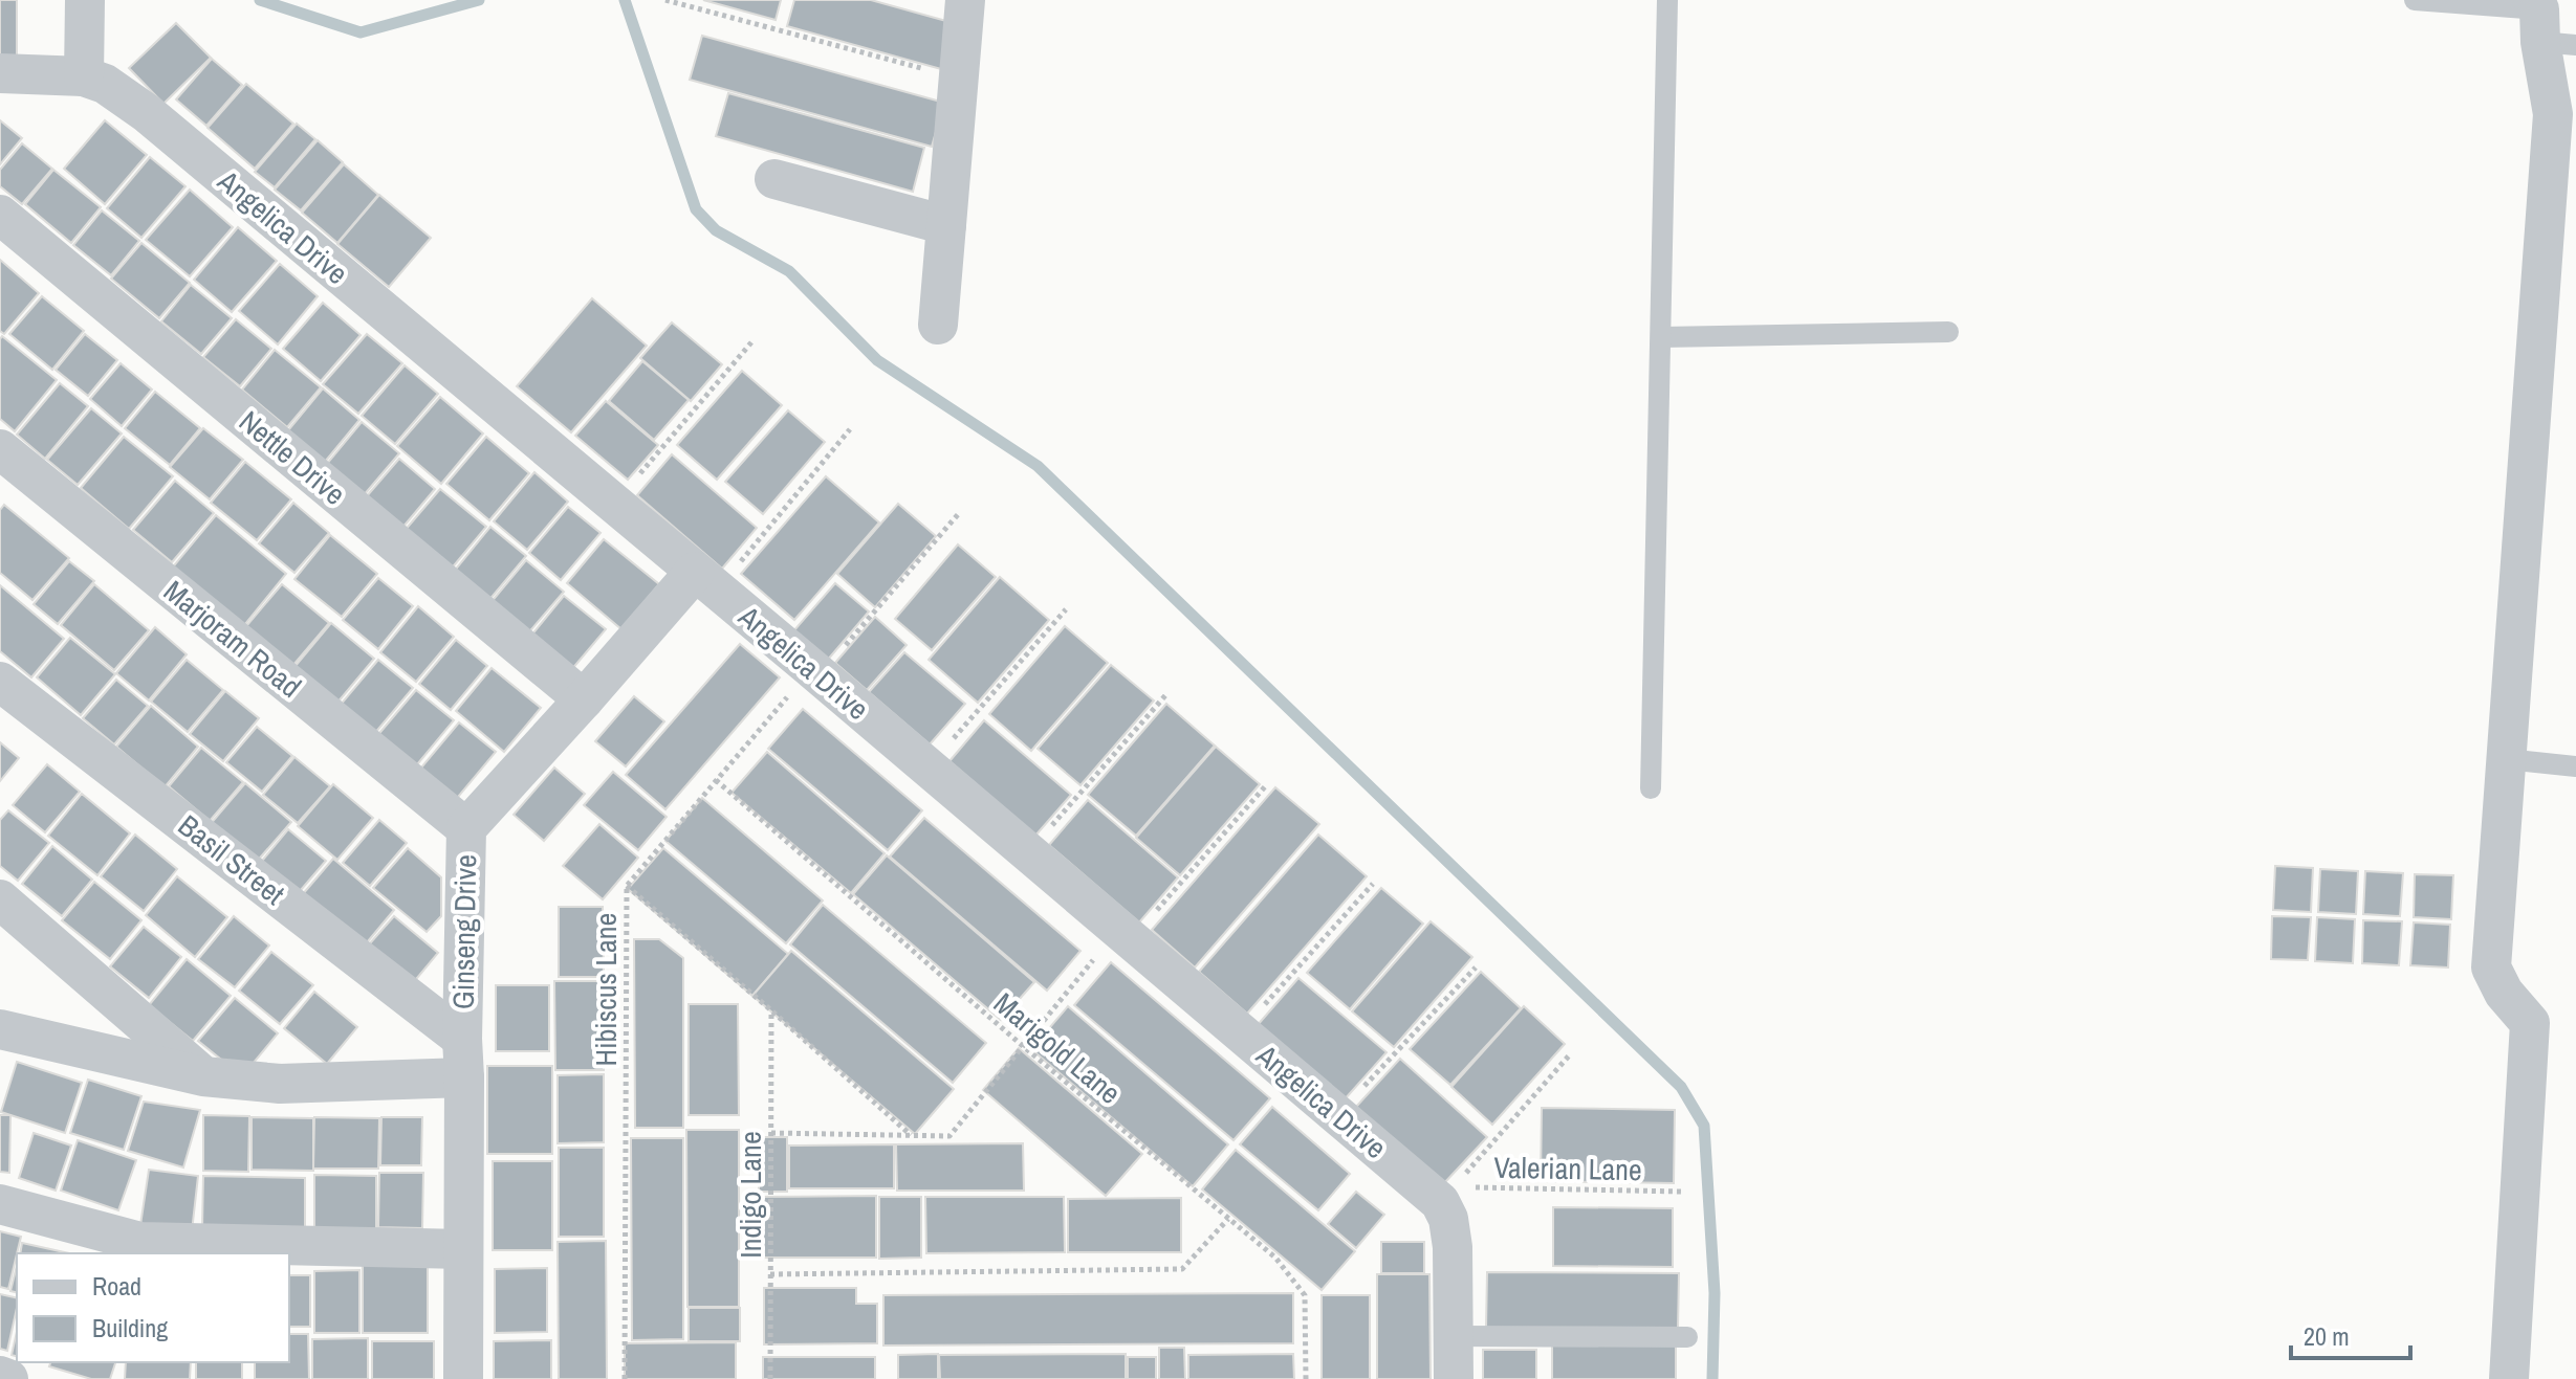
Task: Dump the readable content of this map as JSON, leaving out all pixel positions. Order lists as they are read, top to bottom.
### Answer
{
  "streets": {
    "street": [
      "Angelica Drive",
      "Nettle Drive",
      "Marjoram Road",
      "Basil Street",
      "Ginseng Drive"
    ],
    "path": [
      "Hibiscus Lane",
      "Marigold Lane",
      "Valerian Lane",
      "Indigo Lane"
    ]
  },
  "crossings": [
    ["Angelica Drive", "Ginseng Drive"],
    ["Angelica Drive", "Hibiscus Lane"],
    ["Angelica Drive", "Valerian Lane"],
    ["Nettle Drive", "Ginseng Drive"],
    ["Marjoram Road", "Ginseng Drive"],
    ["Basil Street", "Ginseng Drive"],
    ["Hibiscus Lane", "Marigold Lane"]
  ],
  "legend": ["Road", "Building"],
  "scale_bar": "20 m"
}
